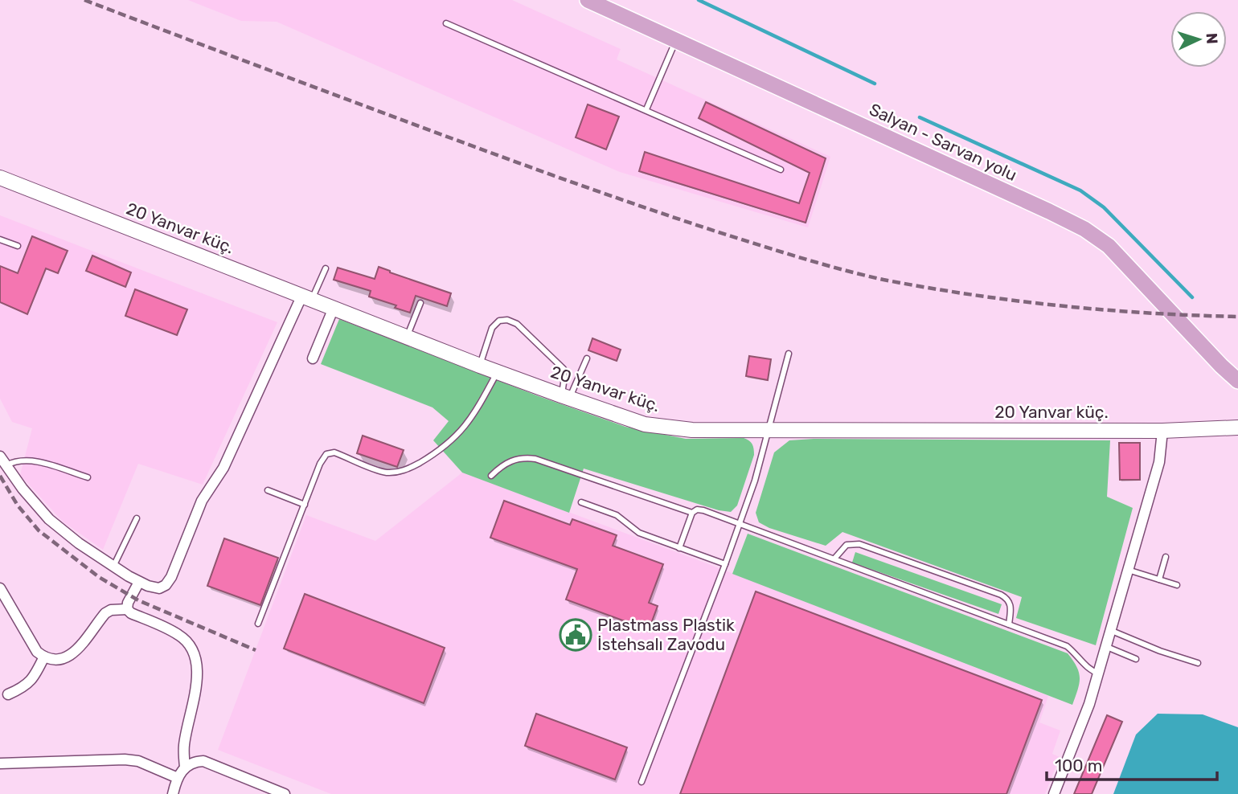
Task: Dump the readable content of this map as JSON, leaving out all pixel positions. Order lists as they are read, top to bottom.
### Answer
{
  "streets": {
    "main road": ["Salyan - Sarvan yolu"],
    "street": ["20 Yanvar küç."]
  },
  "places": {
    "public building": ["Plastmass Plastik İstehsalı Zavodu"]
  },
  "scale_bar": "100 m",
  "north": "right"
}
